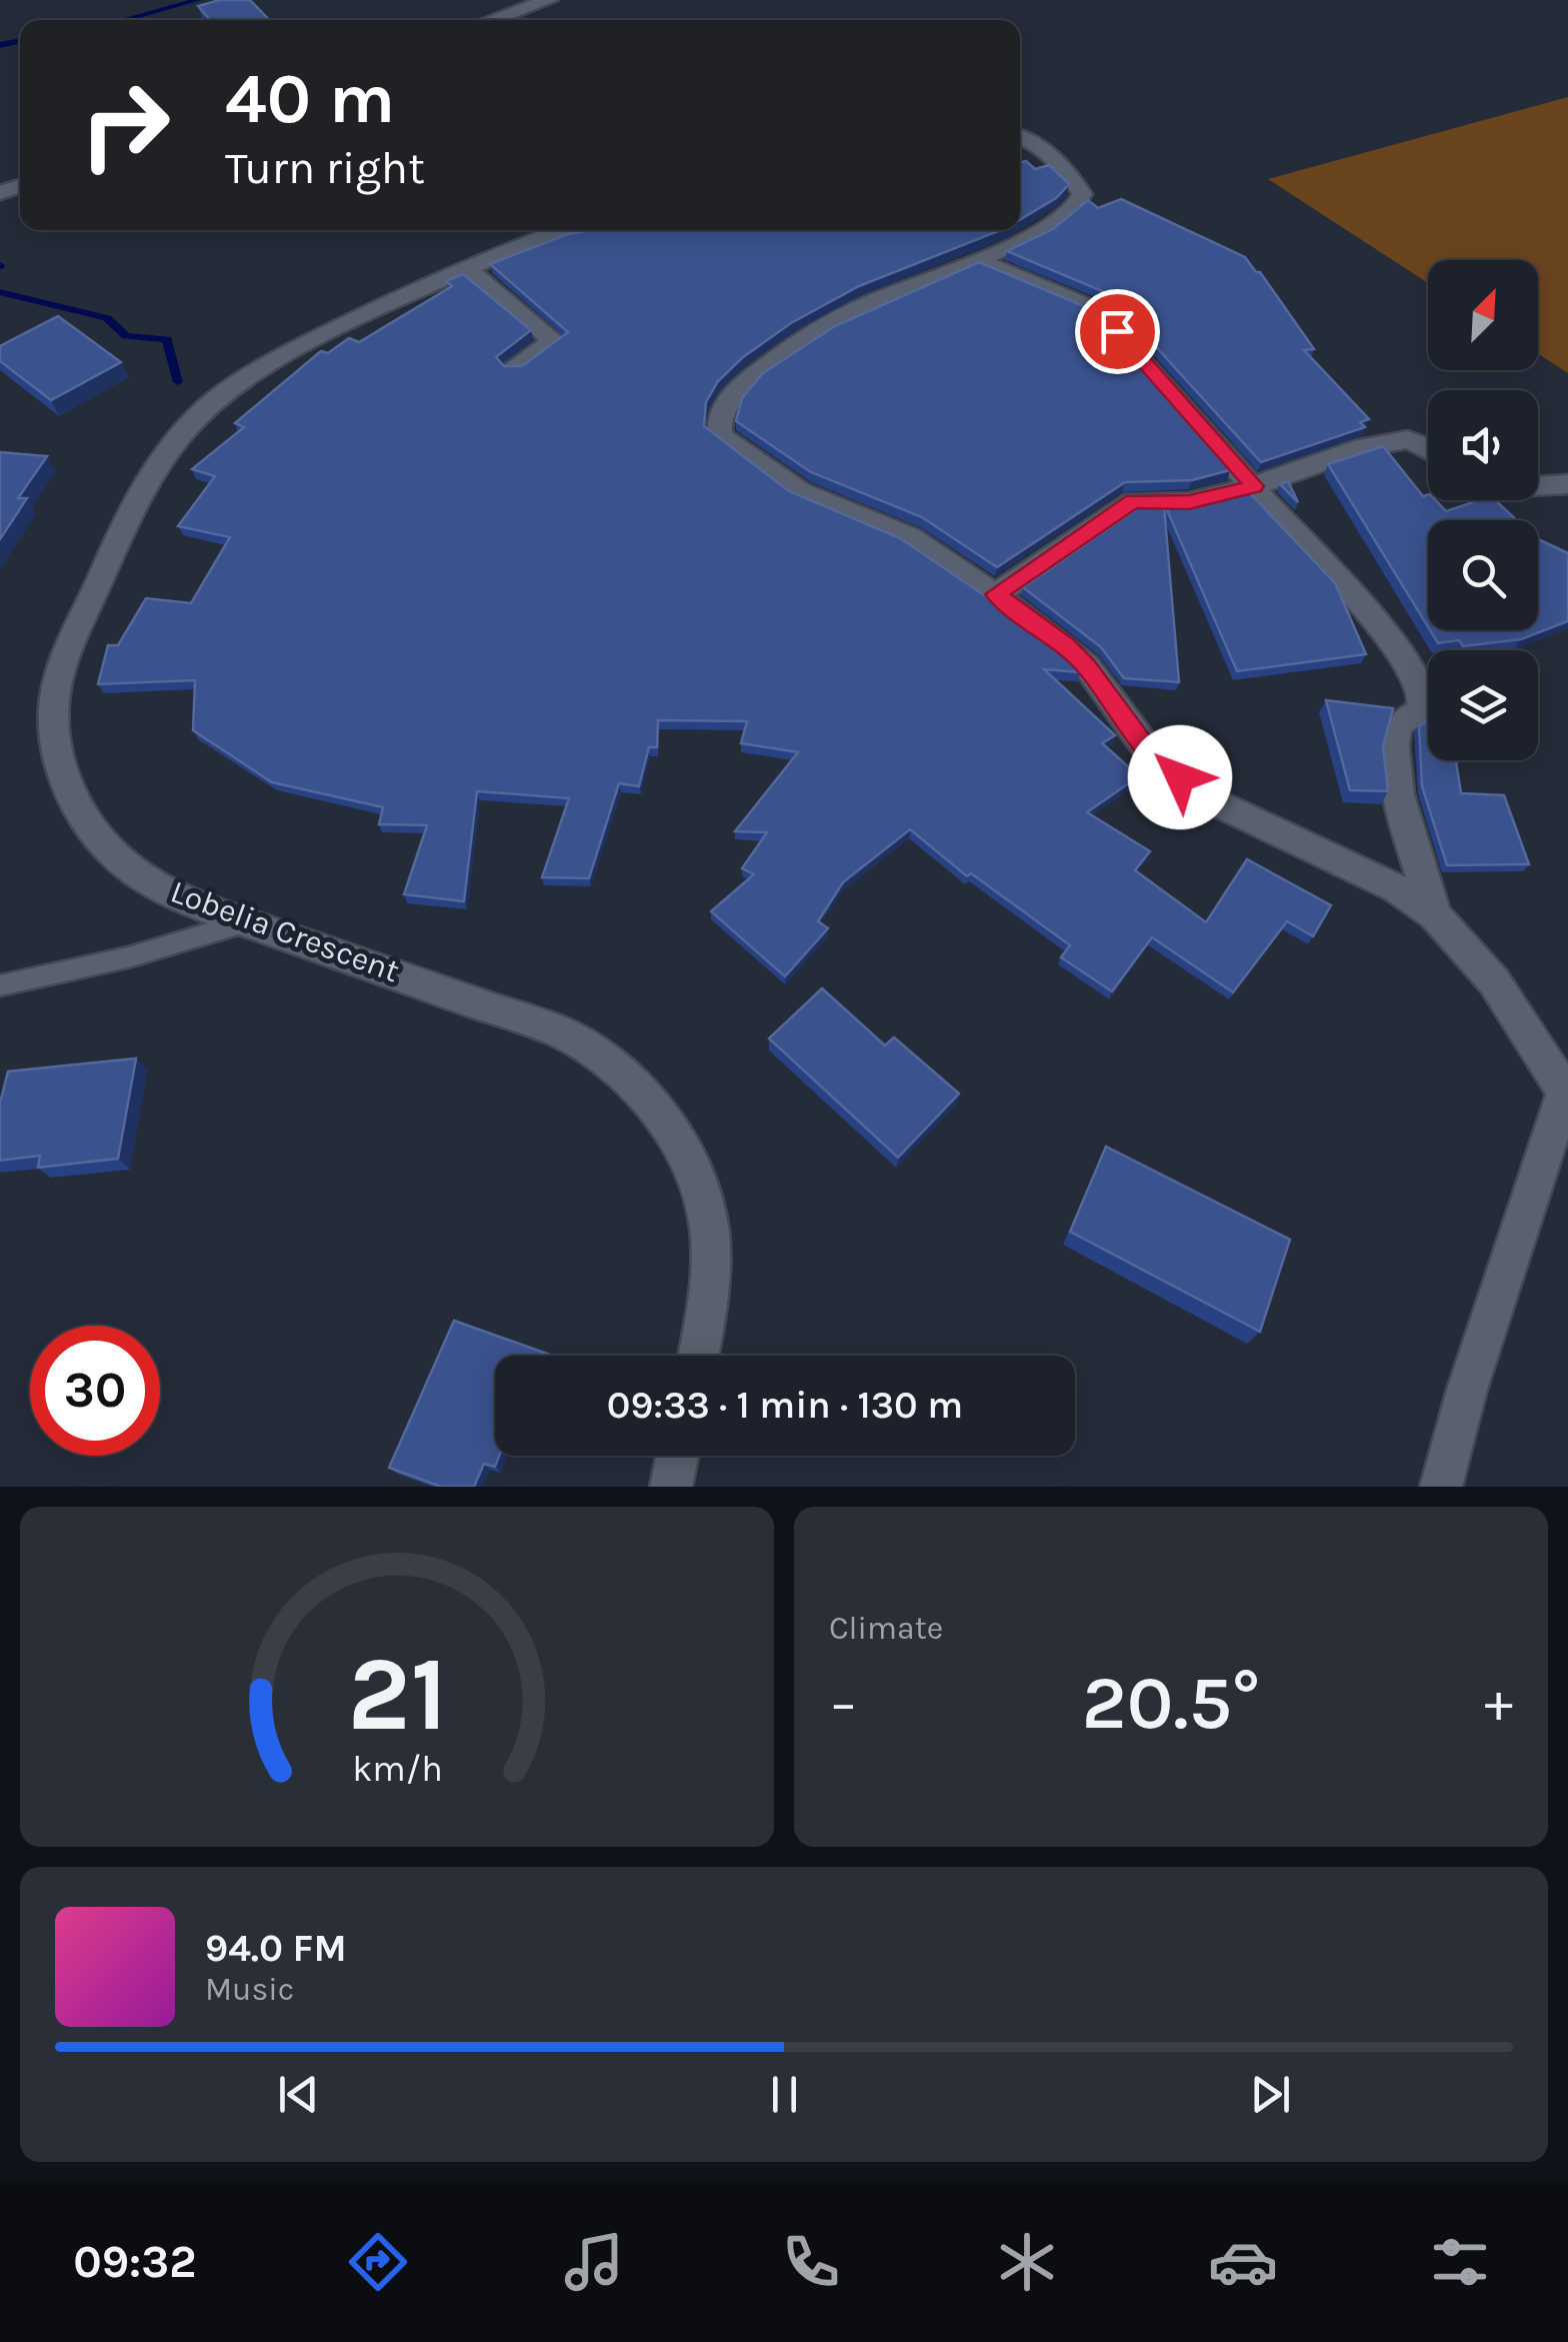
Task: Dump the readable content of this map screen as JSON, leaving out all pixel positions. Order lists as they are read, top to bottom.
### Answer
{
  "streets": {
    "street": ["Lobelia Crescent"]
  },
  "north": "top right",
  "page": {
    "turn": ["40 m", "Turn right"],
    "limit": "30",
    "trip": "09:33 · 1 min · 130 m",
    "tile": "Climate",
    "heat": ["−", "20.5°", "+"],
    "song": ["94.0 FM", "Music"],
    "tabs": "09:32",
    "gauge": ["21", "km/h"]
  }
}
